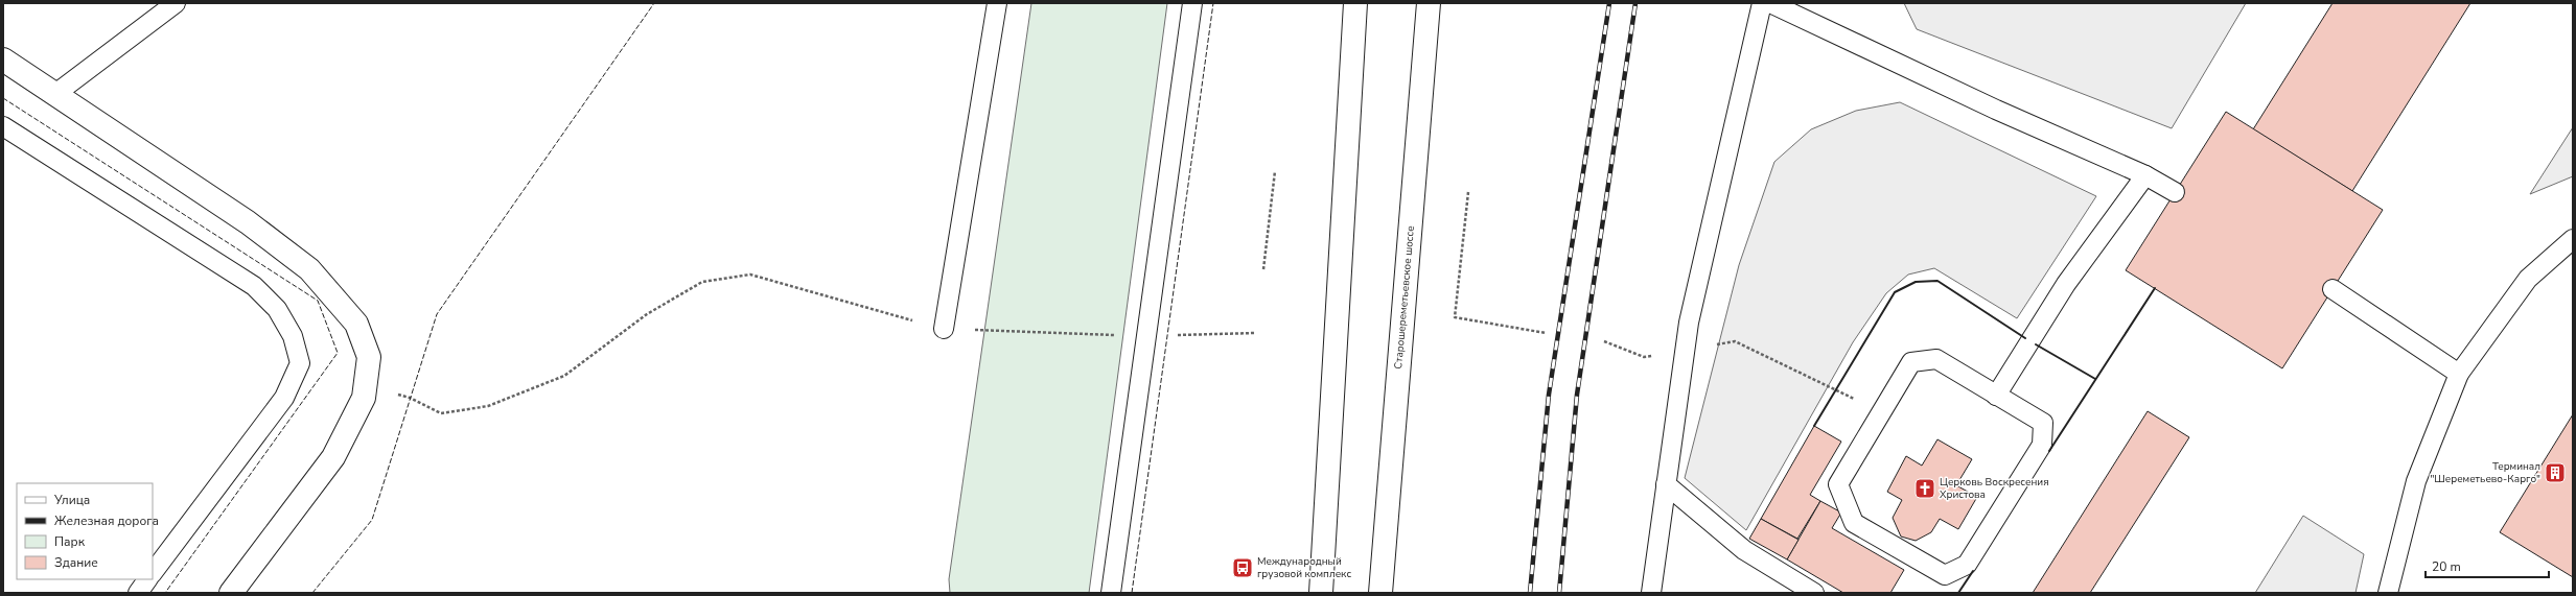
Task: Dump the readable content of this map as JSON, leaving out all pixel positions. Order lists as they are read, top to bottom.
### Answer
{
  "streets": {
    "main road": ["Старошереметьевское шоссе"]
  },
  "places": {
    "building": ["Терминал \"Шереметьево-Карго\""],
    "church": ["Церковь Воскресения Христова"],
    "bus stop": ["Международный грузовой комплекс"]
  },
  "legend": [
    "Улица",
    "Железная дорога",
    "Парк",
    "Здание"
  ],
  "scale_bar": "20 m"
}
